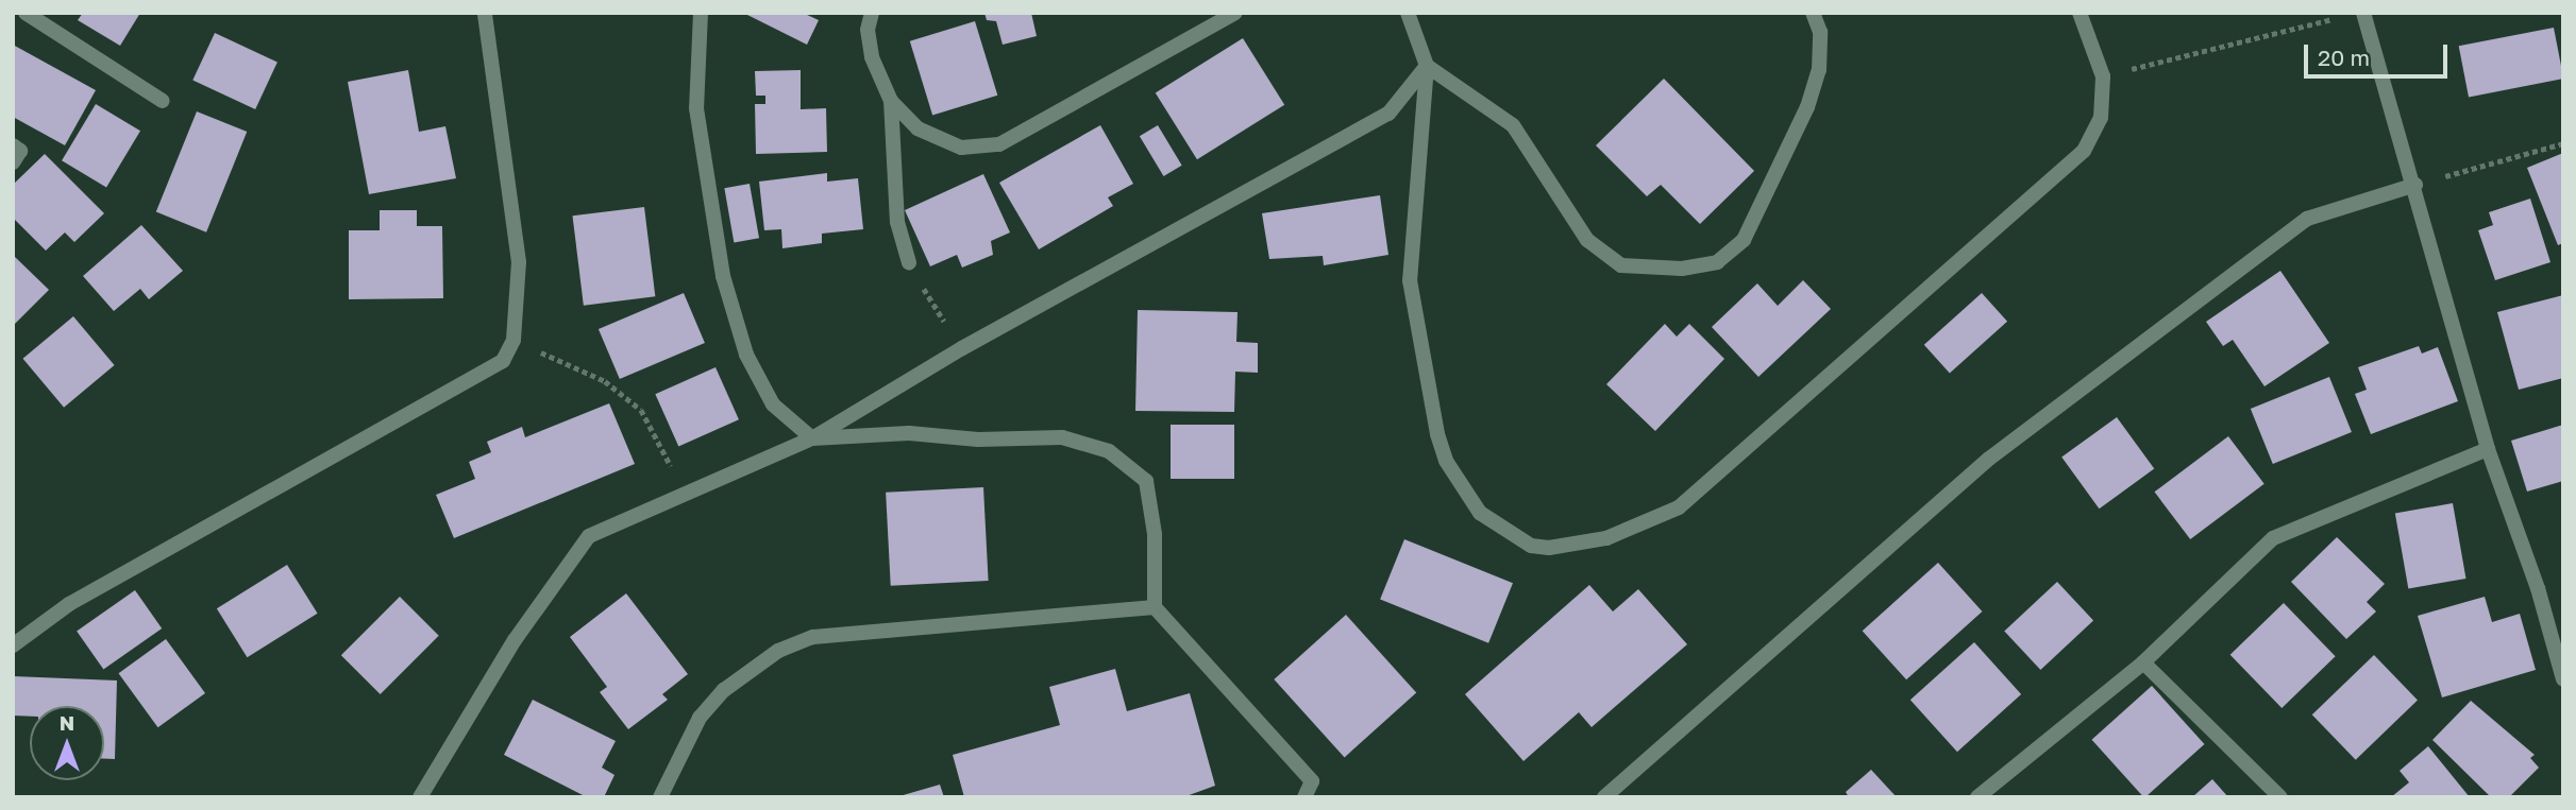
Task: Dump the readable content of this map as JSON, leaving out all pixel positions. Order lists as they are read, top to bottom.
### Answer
{
  "scale_bar": "20 m",
  "north": "top"
}
